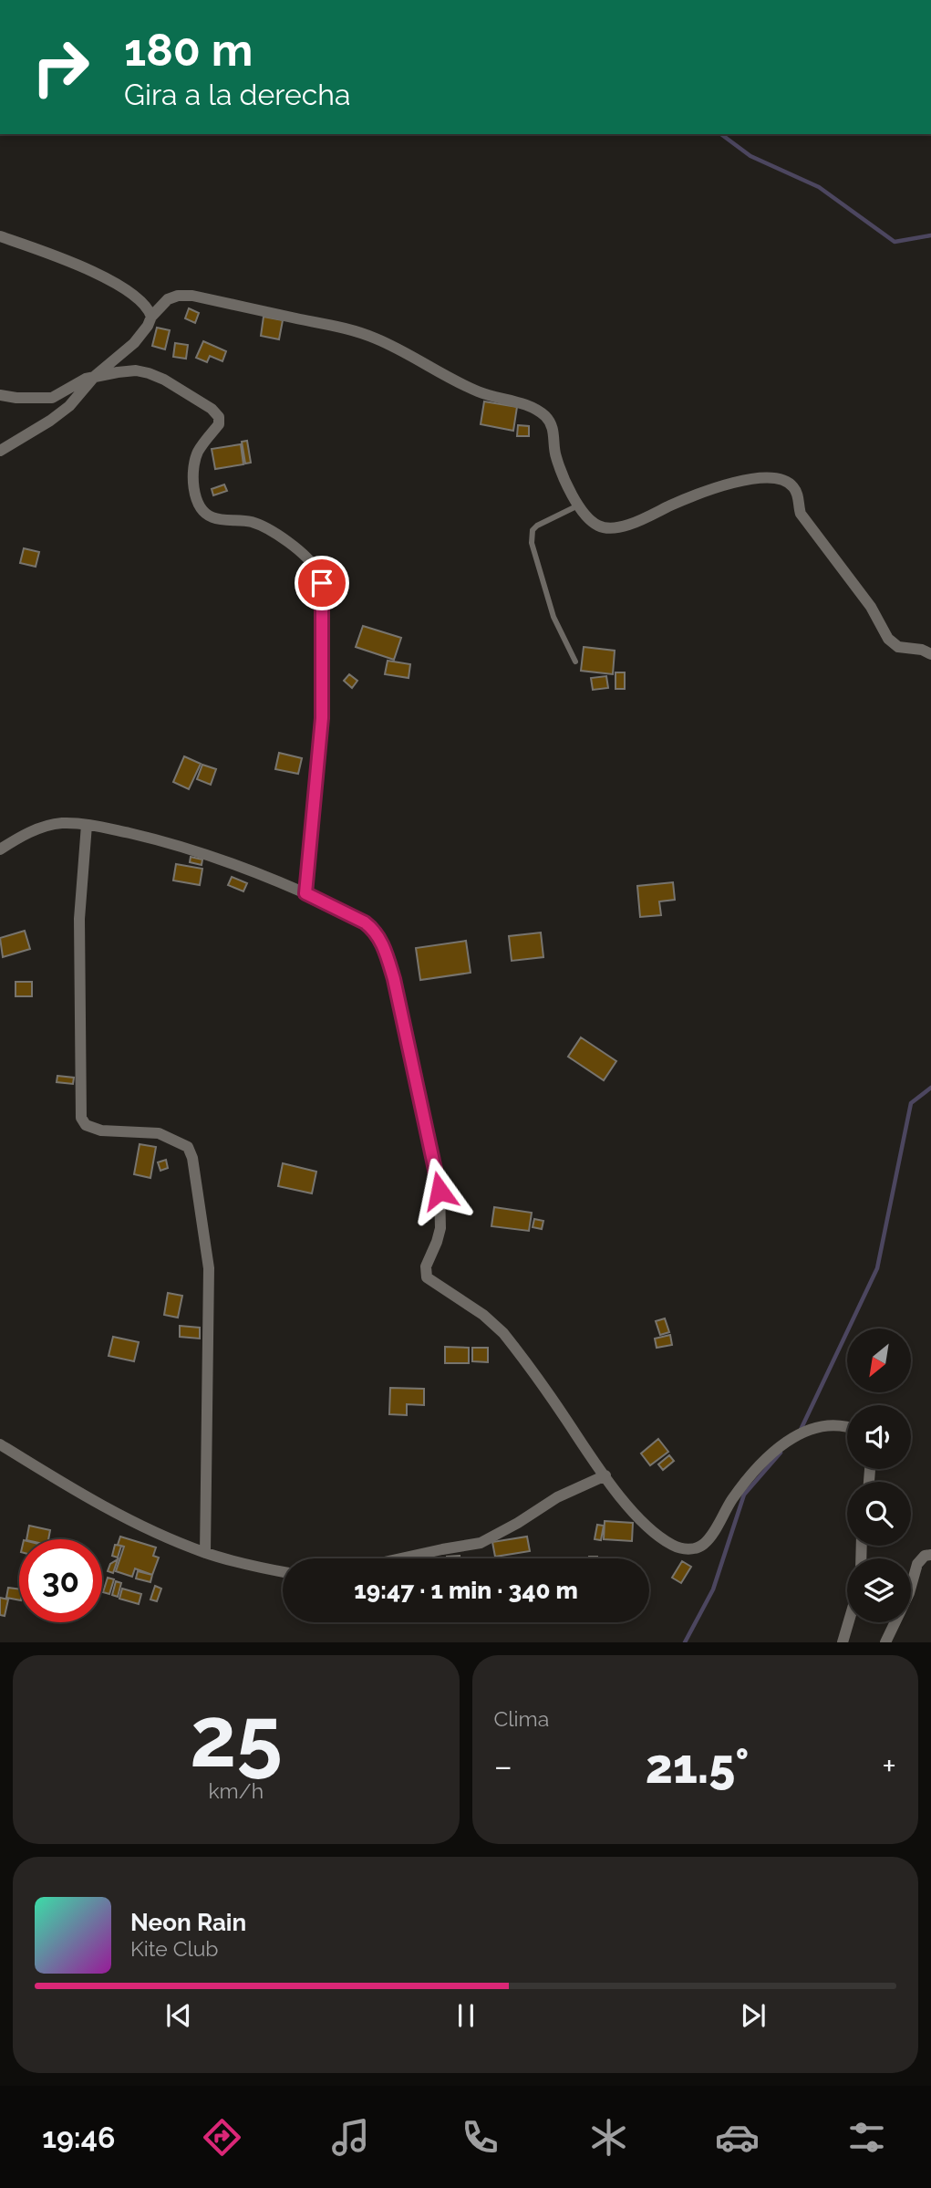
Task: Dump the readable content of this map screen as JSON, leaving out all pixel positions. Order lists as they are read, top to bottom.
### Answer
{
  "north": "bottom left",
  "page": {
    "turn": ["180 m", "Gira a la derecha"],
    "limit": "30",
    "trip": "19:47 · 1 min · 340 m",
    "tile": [
      ["25", "km/h"],
      "Clima"
    ],
    "heat": ["−", "21.5°", "+"],
    "song": ["Neon Rain", "Kite Club"],
    "tabs": "19:46"
  }
}
